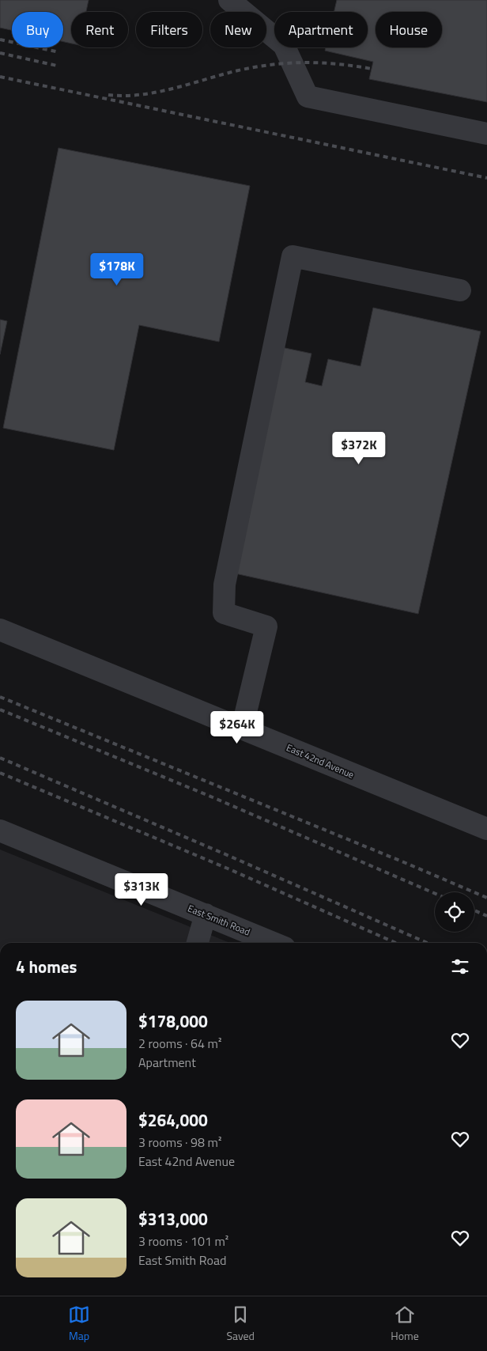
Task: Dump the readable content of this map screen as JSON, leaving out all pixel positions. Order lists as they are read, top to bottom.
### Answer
{
  "streets": {
    "street": ["East 42nd Avenue", "East Smith Road"]
  },
  "page": {
    "chip": [
      "Buy",
      "Rent",
      "Filters",
      "New",
      "Apartment",
      "House"
    ],
    "price": [
      "$178K",
      "$372K",
      "$264K",
      "$313K"
    ],
    "heading": "4 homes",
    "list": [
      {
        "name": "$178,000",
        "note": "2 rooms · 64 m² · Apartment"
      },
      {
        "name": "$264,000",
        "note": "3 rooms · 98 m² · East 42nd Avenue"
      },
      {
        "name": "$313,000",
        "note": "3 rooms · 101 m² · East Smith Road"
      }
    ],
    "tabs": ["Map", "Saved", "Home"]
  }
}
